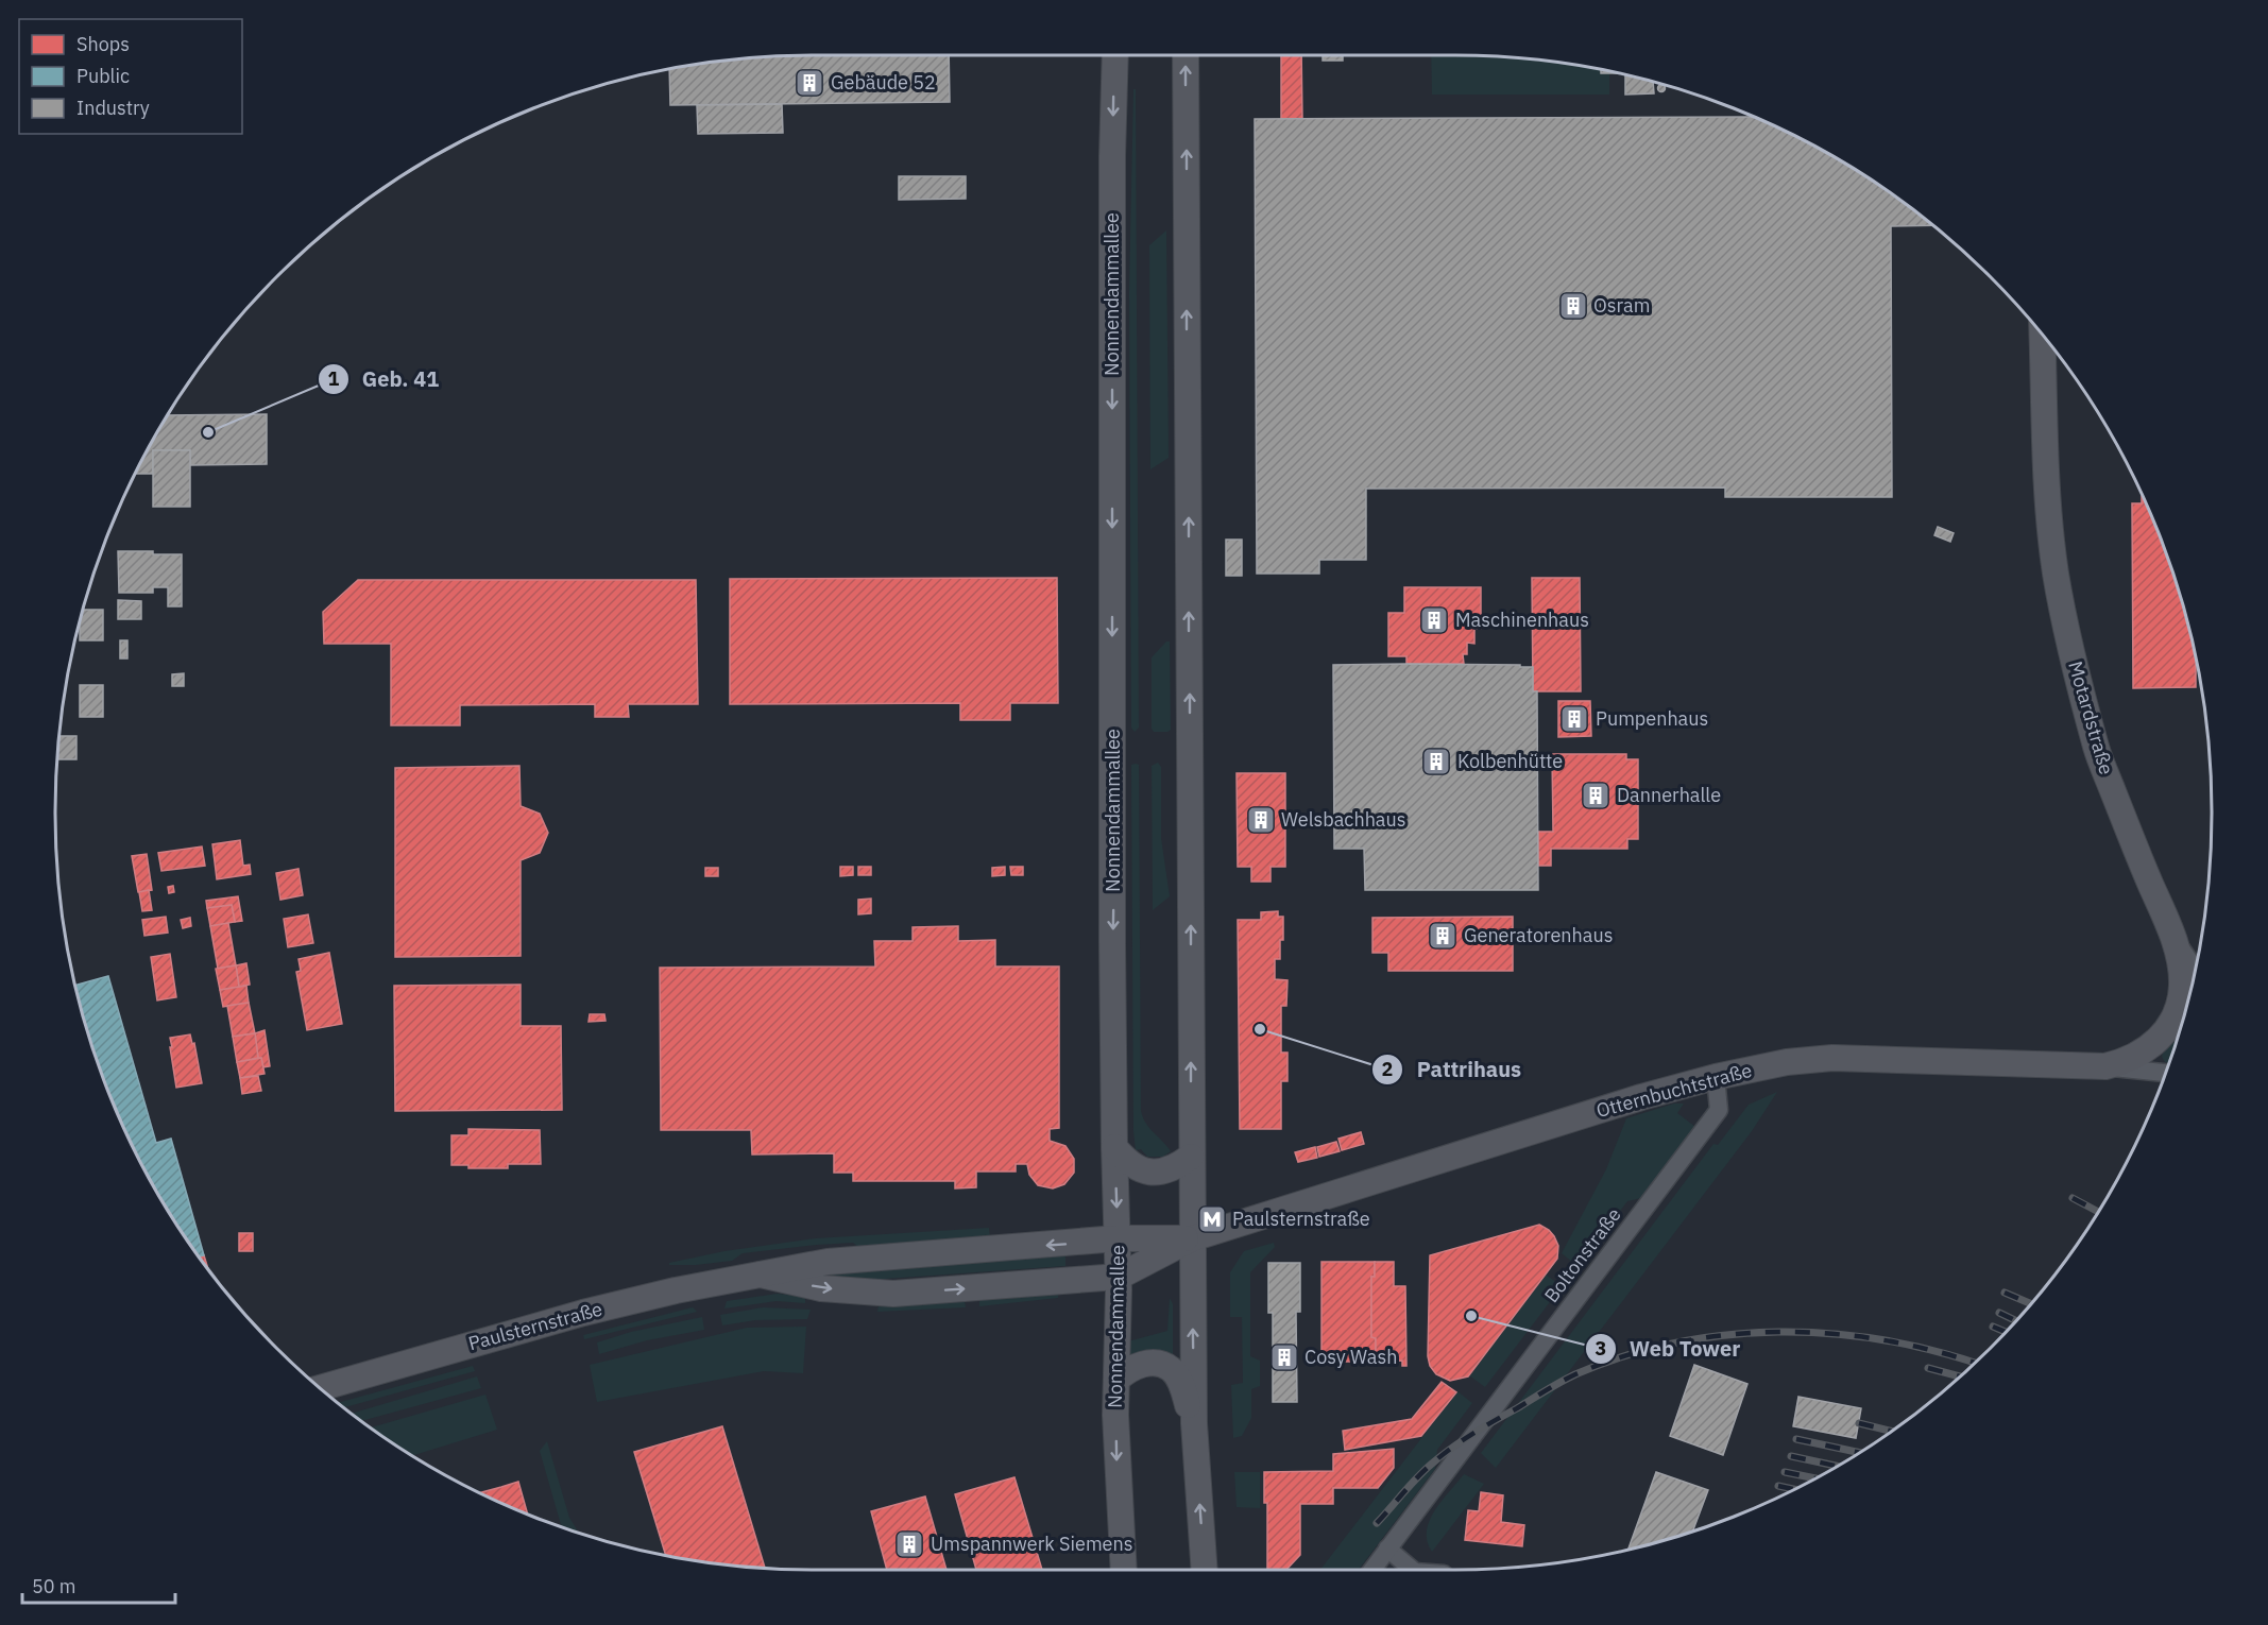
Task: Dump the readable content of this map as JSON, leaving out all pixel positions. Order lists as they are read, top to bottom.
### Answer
{
  "streets": {
    "main road": [
      "Nonnendammallee",
      "Motardstraße",
      "Otternbuchtstraße",
      "Paulsternstraße"
    ],
    "street": ["Boltonstraße"]
  },
  "crossings": [
    ["Nonnendammallee", "Paulsternstraße"],
    ["Motardstraße", "Otternbuchtstraße"],
    ["Otternbuchtstraße", "Boltonstraße"],
    ["Otternbuchtstraße", "Paulsternstraße"]
  ],
  "places": {
    "building": [
      "Gebäude 52",
      "Osram",
      "Maschinenhaus",
      "Pumpenhaus",
      "Kolbenhütte",
      "Dannerhalle",
      "Welsbachhaus",
      "Generatorenhaus",
      "Cosy Wash",
      "Umspannwerk Siemens"
    ],
    "other": ["Geb. 41", "Pattrihaus", "Web Tower"],
    "metro station": ["Paulsternstraße"]
  },
  "legend": ["Shops", "Public", "Industry"],
  "scale_bar": "50 m"
}
